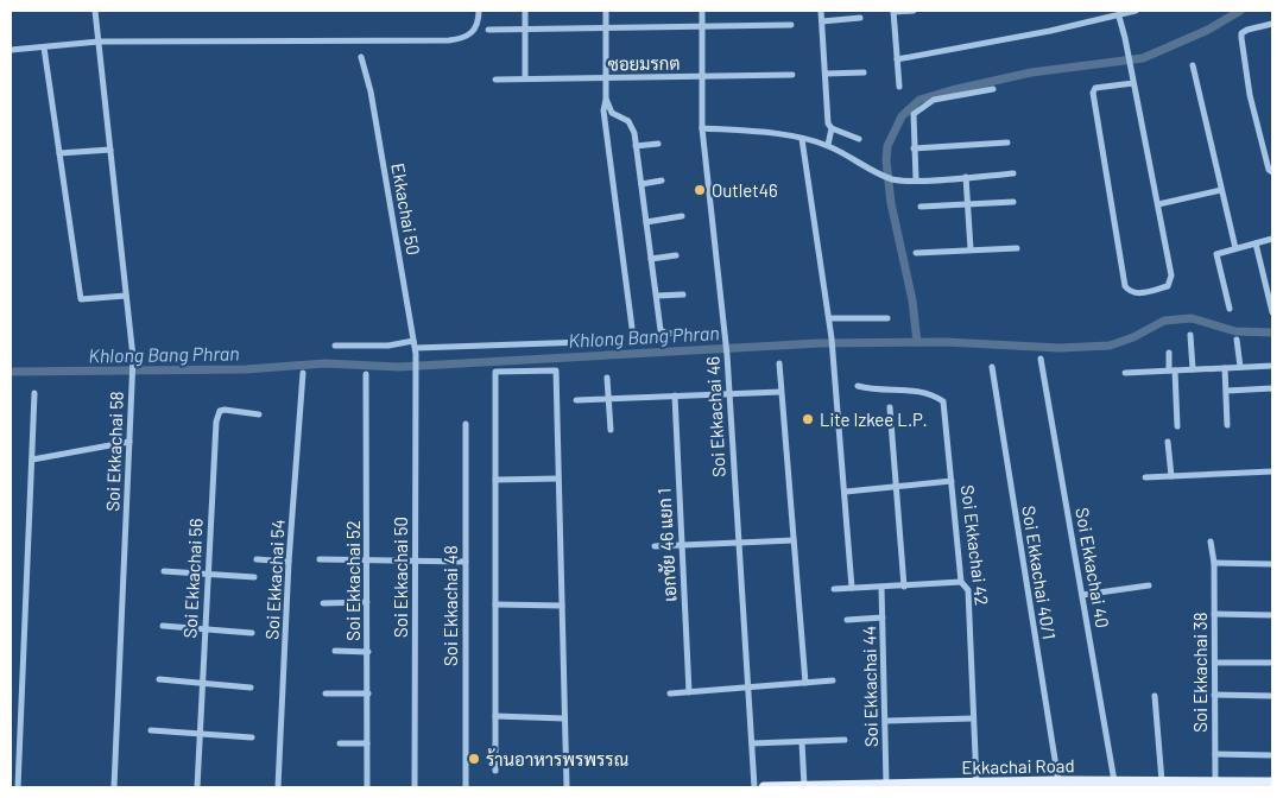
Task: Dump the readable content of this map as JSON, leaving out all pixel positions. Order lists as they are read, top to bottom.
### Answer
{
  "streets": {
    "main road": ["Ekkachai Road"],
    "street": [
      "ซอยมรกต",
      "Ekkachai 50",
      "Soi Ekkachai 46",
      "Soi Ekkachai 58",
      "เอกชัย 46 แยก 1",
      "Soi Ekkachai 42",
      "Soi Ekkachai 40",
      "Soi Ekkachai 40/1",
      "Soi Ekkachai 50",
      "Soi Ekkachai 56",
      "Soi Ekkachai 54",
      "Soi Ekkachai 52",
      "Soi Ekkachai 48",
      "Soi Ekkachai 38",
      "Soi Ekkachai 44"
    ]
  },
  "crossings": [
    ["ซอยมรกต", "Soi Ekkachai 46"],
    ["Ekkachai 50", "Soi Ekkachai 50"],
    ["Soi Ekkachai 42", "Ekkachai Road"],
    ["Soi Ekkachai 40", "Ekkachai Road"],
    ["Soi Ekkachai 40/1", "Ekkachai Road"],
    ["Soi Ekkachai 38", "Ekkachai Road"],
    ["Soi Ekkachai 44", "Ekkachai Road"]
  ],
  "water": ["Khlong Bang Phran"],
  "places": ["Outlet46", "Lite Izkee L.P.", "ร้านอาหารพรพรรณ"]
}
